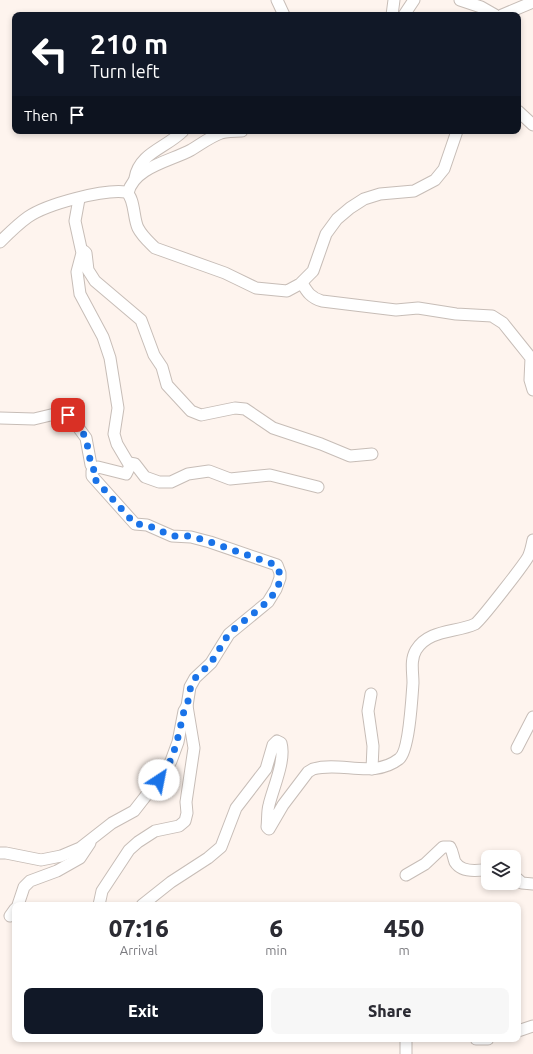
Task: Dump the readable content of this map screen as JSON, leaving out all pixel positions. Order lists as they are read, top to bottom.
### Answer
{
  "page": {
    "turn": ["210 m", "Turn left"],
    "then": "Then",
    "eta": [
      "07:16",
      "Arrival",
      "6",
      "min",
      "450",
      "m"
    ],
    "buttons": ["Exit", "Share"]
  }
}
